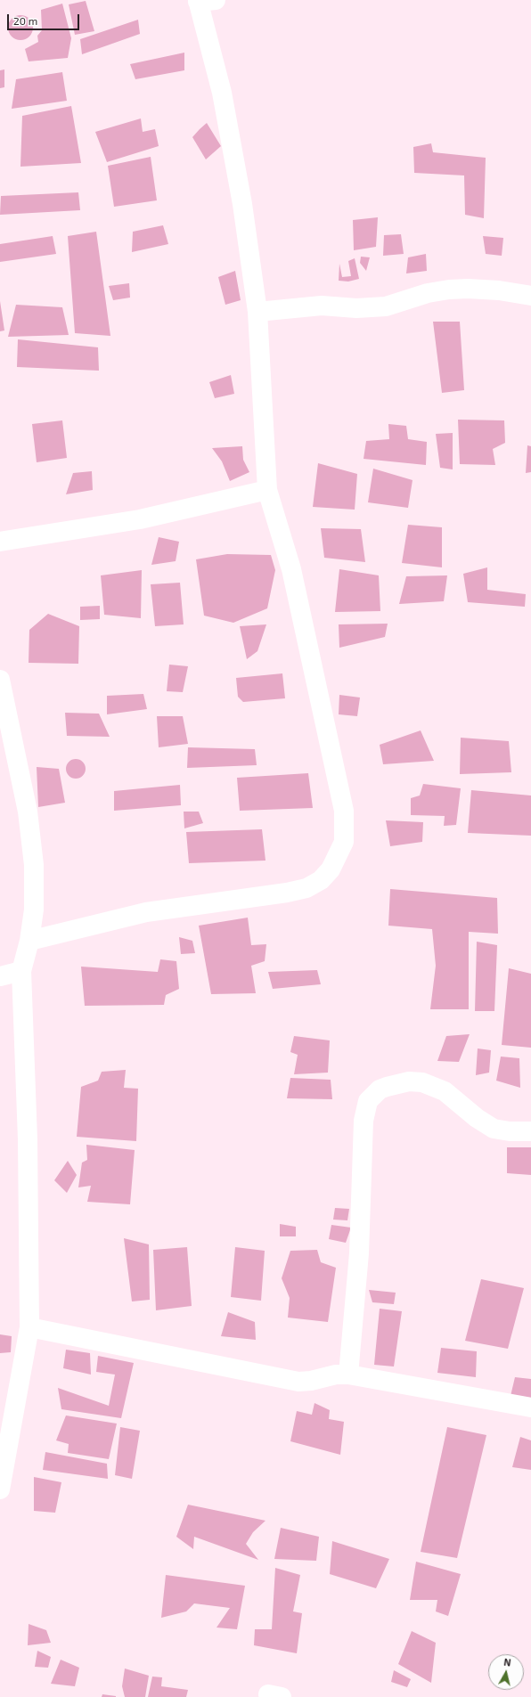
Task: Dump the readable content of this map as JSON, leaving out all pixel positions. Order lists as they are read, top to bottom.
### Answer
{
  "scale_bar": "20 m",
  "north": "top"
}
